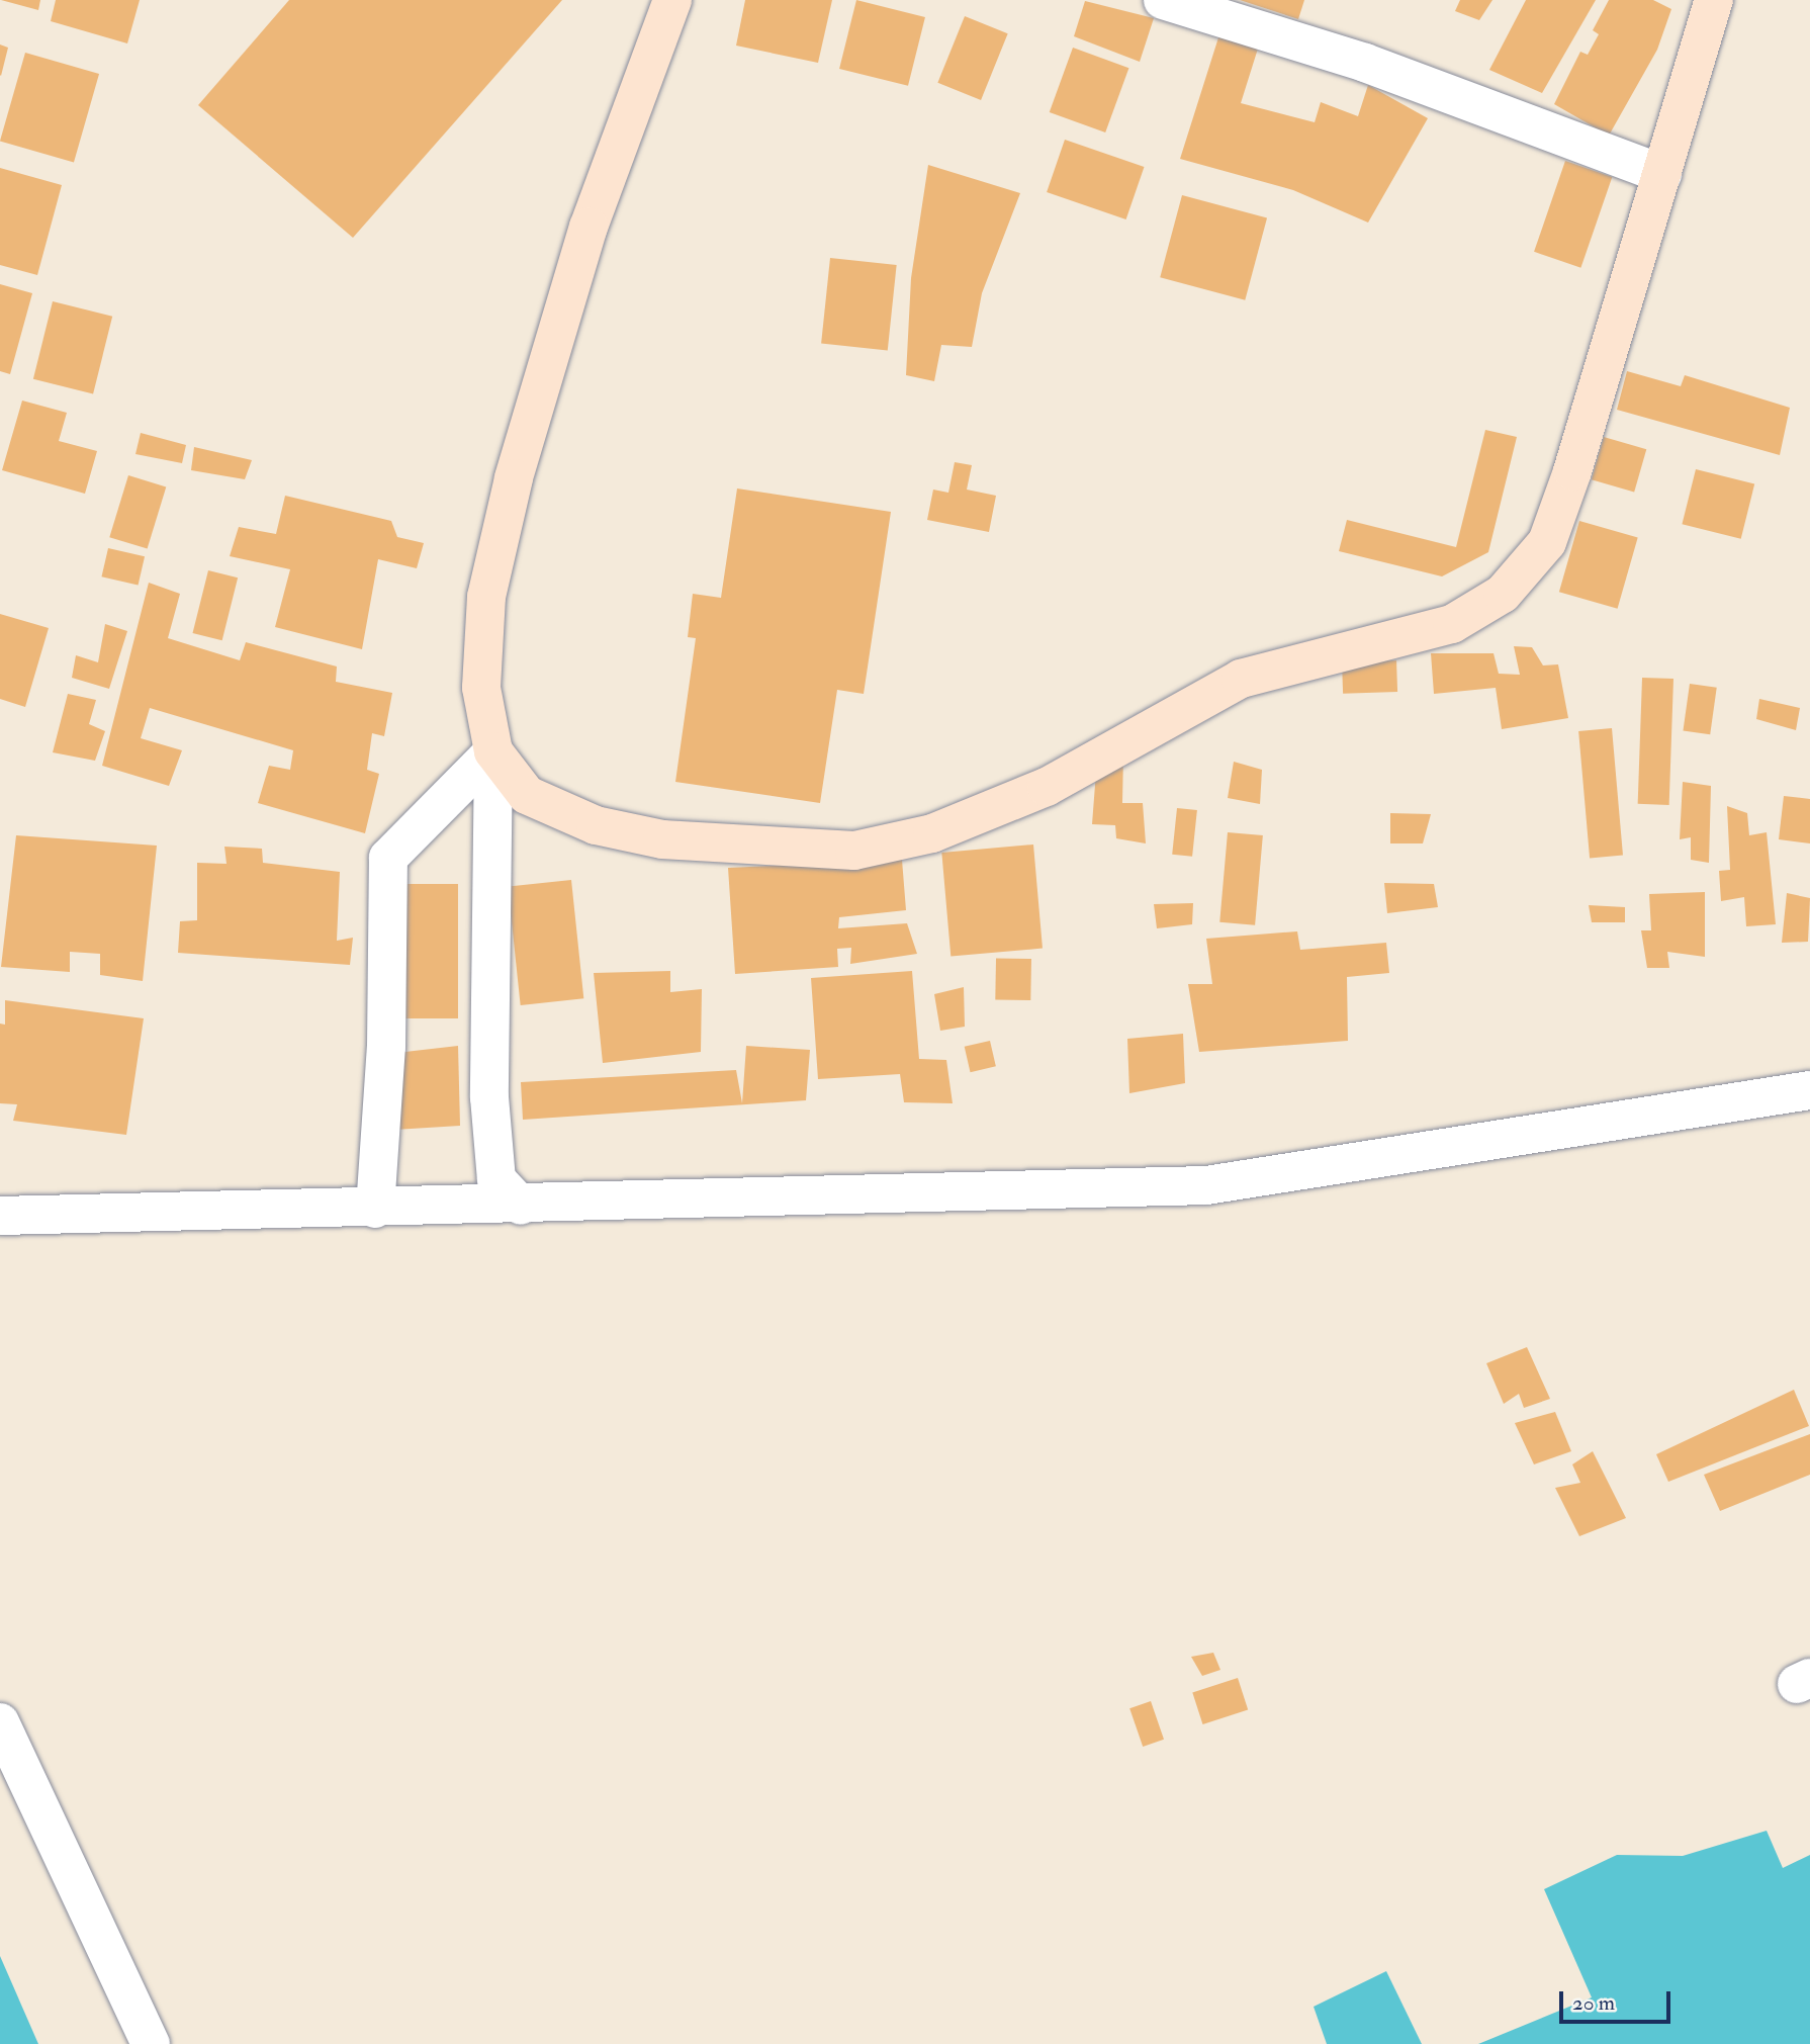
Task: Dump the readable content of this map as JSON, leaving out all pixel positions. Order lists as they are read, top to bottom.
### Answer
{
  "scale_bar": "20 m"
}
